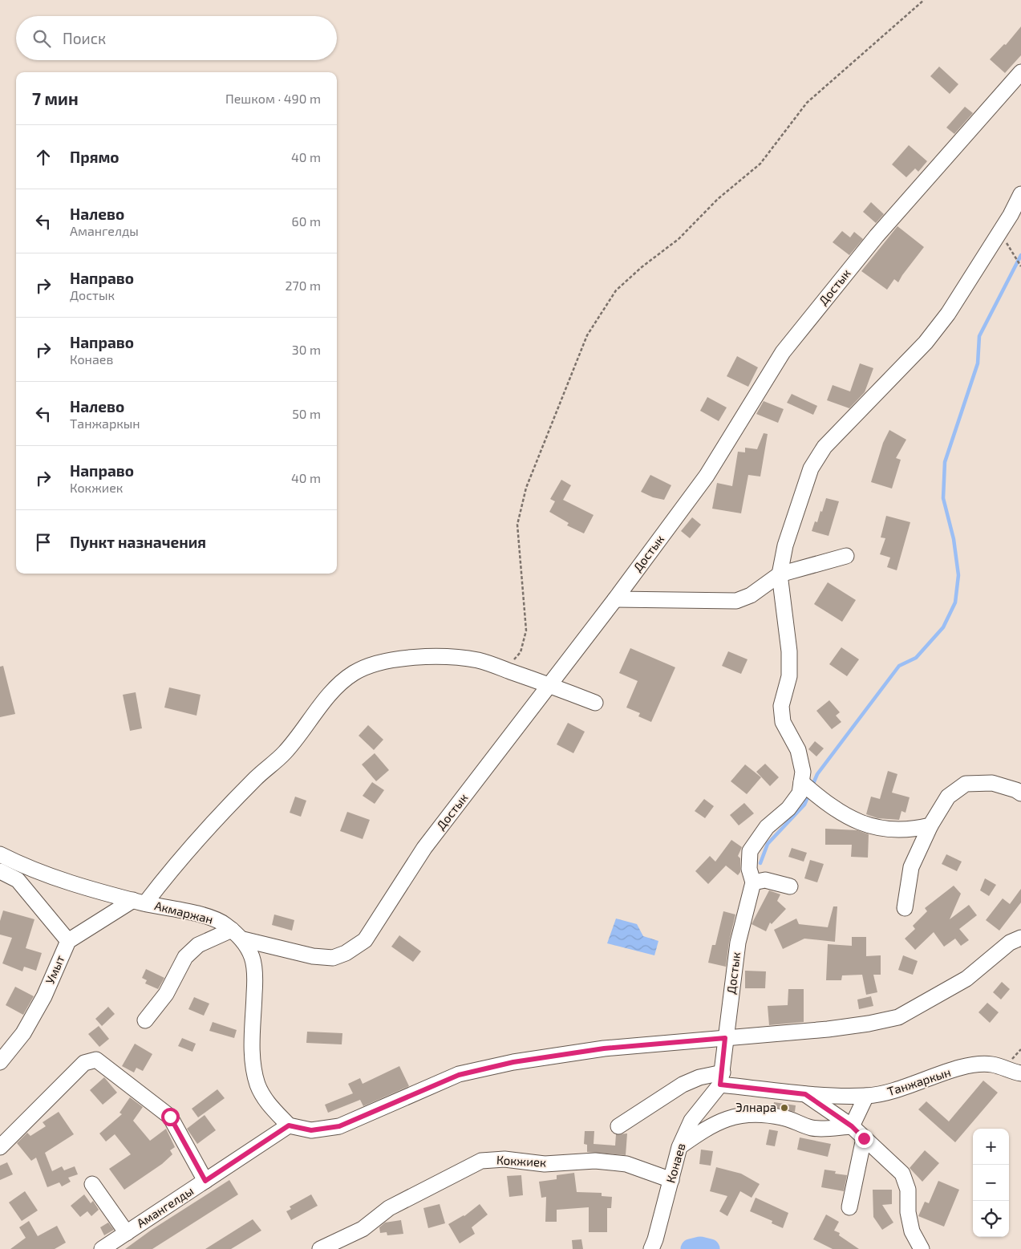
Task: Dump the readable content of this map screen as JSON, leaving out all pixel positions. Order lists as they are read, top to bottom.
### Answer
{
  "streets": {
    "street": [
      "Достык",
      "Акмаржан",
      "Умыт",
      "Танжаркын",
      "Кокжиек",
      "Конаев",
      "Амангелды"
    ]
  },
  "crossings": [
    ["Достык", "Акмаржан"],
    ["Достык", "Умыт"],
    ["Акмаржан", "Умыт"],
    ["Танжаркын", "Конаев"],
    ["Кокжиек", "Конаев"]
  ],
  "places": ["Элнара"],
  "page": {
    "search": "Поиск",
    "heading": ["7 мин", "Пешком · 490 m"],
    "list": [
      ["Прямо", "40 m"],
      ["Налево", "Амангелды", "60 m"],
      ["Направо", "Достык", "270 m"],
      ["Направо", "Конаев", "30 m"],
      ["Налево", "Танжаркын", "50 m"],
      ["Направо", "Кокжиек", "40 m"],
      "Пункт назначения"
    ],
    "map_buttons": ["+", "−"]
  }
}
